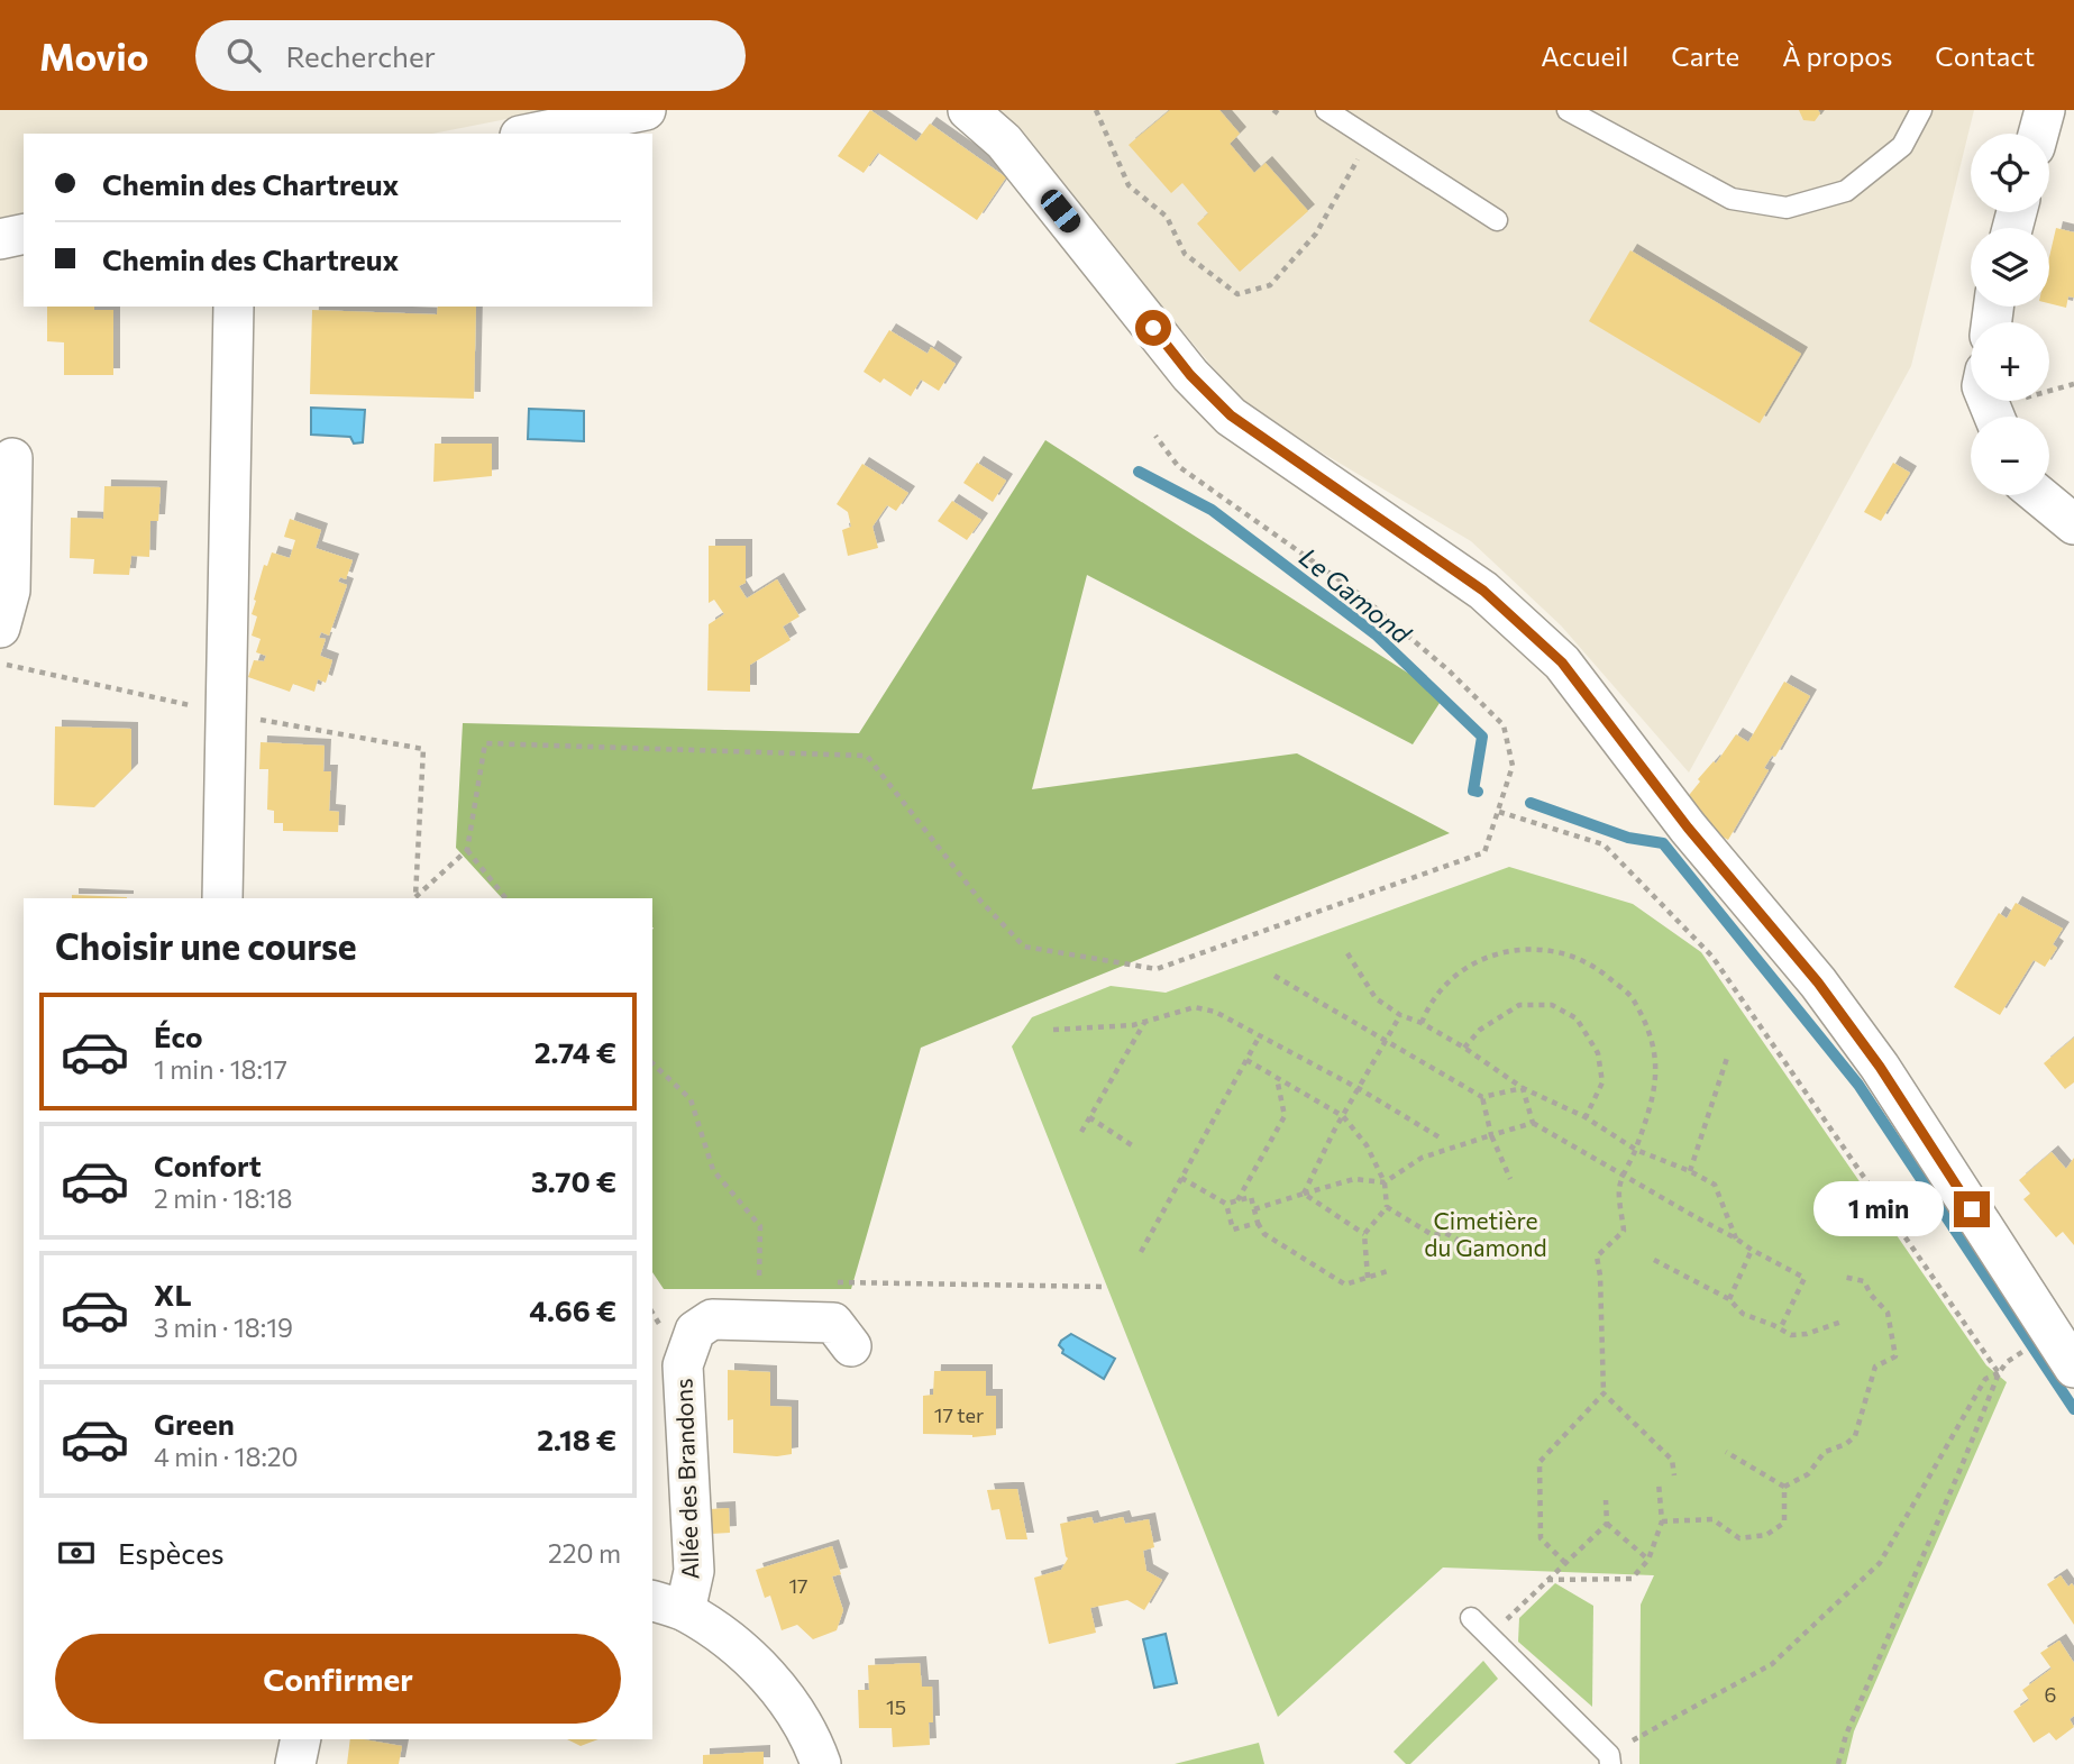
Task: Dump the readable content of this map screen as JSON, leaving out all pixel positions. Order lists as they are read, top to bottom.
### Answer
{
  "streets": {
    "street": ["Allée des Brandons"]
  },
  "water": ["Le Gamond"],
  "parks": ["Cimetière du Gamond"],
  "house_numbers": [
    "17 ter",
    "17",
    "6",
    "15"
  ],
  "page": {
    "header": "Movio",
    "search": "Rechercher",
    "nav": [
      "Accueil",
      "Carte",
      "À propos",
      "Contact"
    ],
    "map_buttons": ["+", "−"],
    "banner": ["Chemin des Chartreux", "Chemin des Chartreux"],
    "heading": "Choisir une course",
    "list": [
      {
        "name": "Éco",
        "note": "1 min · 18:17",
        "value": "2.74 €"
      },
      {
        "name": "Confort",
        "note": "2 min · 18:18",
        "value": "3.70 €"
      },
      {
        "name": "XL",
        "note": "3 min · 18:19",
        "value": "4.66 €"
      },
      {
        "name": "Green",
        "note": "4 min · 18:20",
        "value": "2.18 €"
      }
    ],
    "bubble": "1 min",
    "pay": ["Espèces", "220 m"],
    "buttons": "Confirmer"
  }
}
